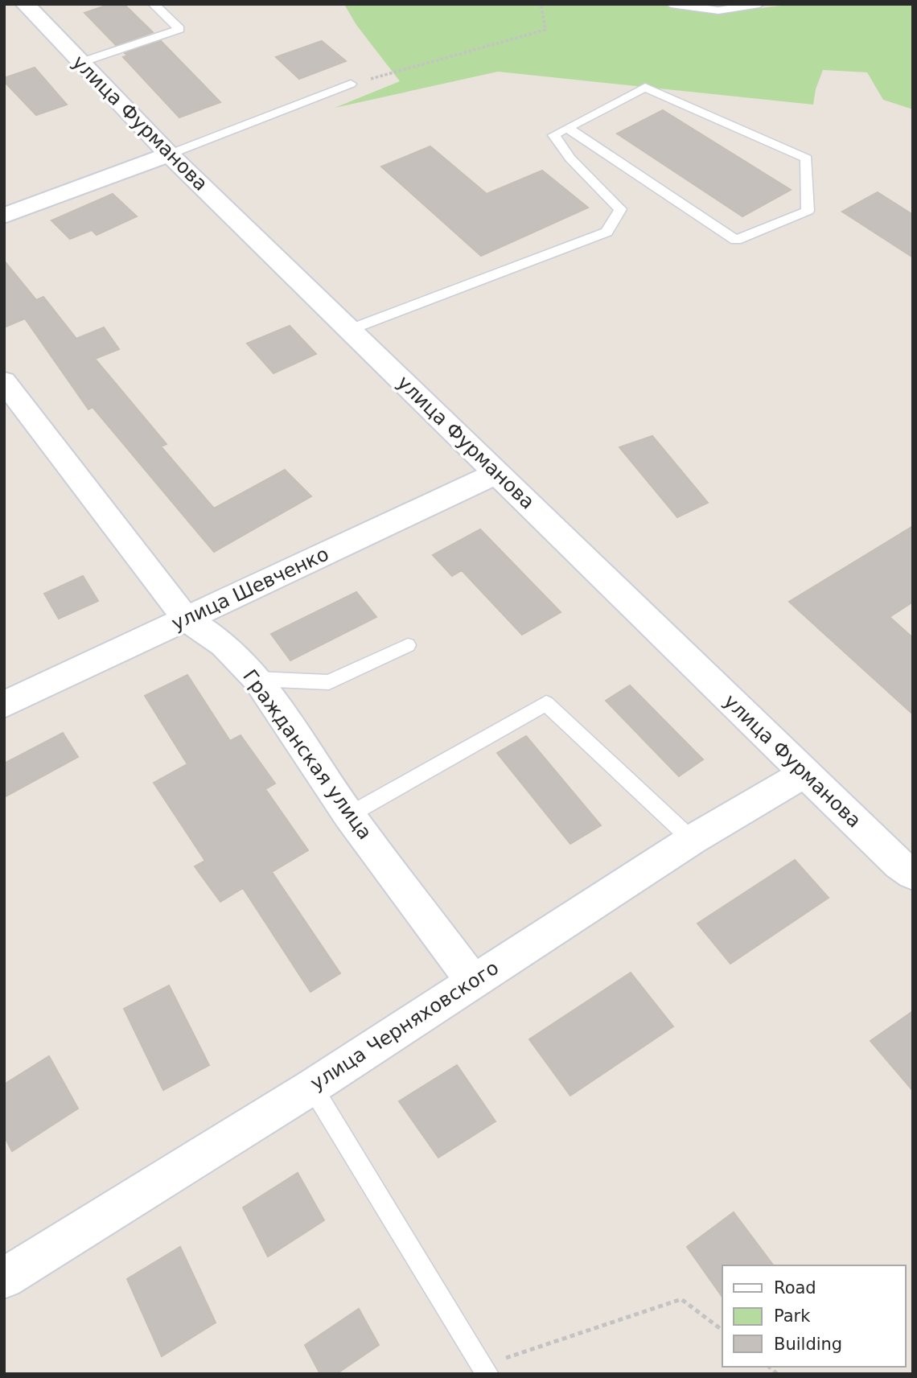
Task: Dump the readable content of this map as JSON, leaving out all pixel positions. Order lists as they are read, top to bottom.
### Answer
{
  "streets": {
    "street": [
      "улица Фурманова",
      "улица Шевченко",
      "Гражданская улица",
      "улица Черняховского"
    ]
  },
  "crossings": [
    ["улица Фурманова", "улица Шевченко"],
    ["улица Фурманова", "улица Черняховского"],
    ["улица Шевченко", "Гражданская улица"],
    ["Гражданская улица", "улица Черняховского"]
  ],
  "legend": ["Road", "Park", "Building"]
}
